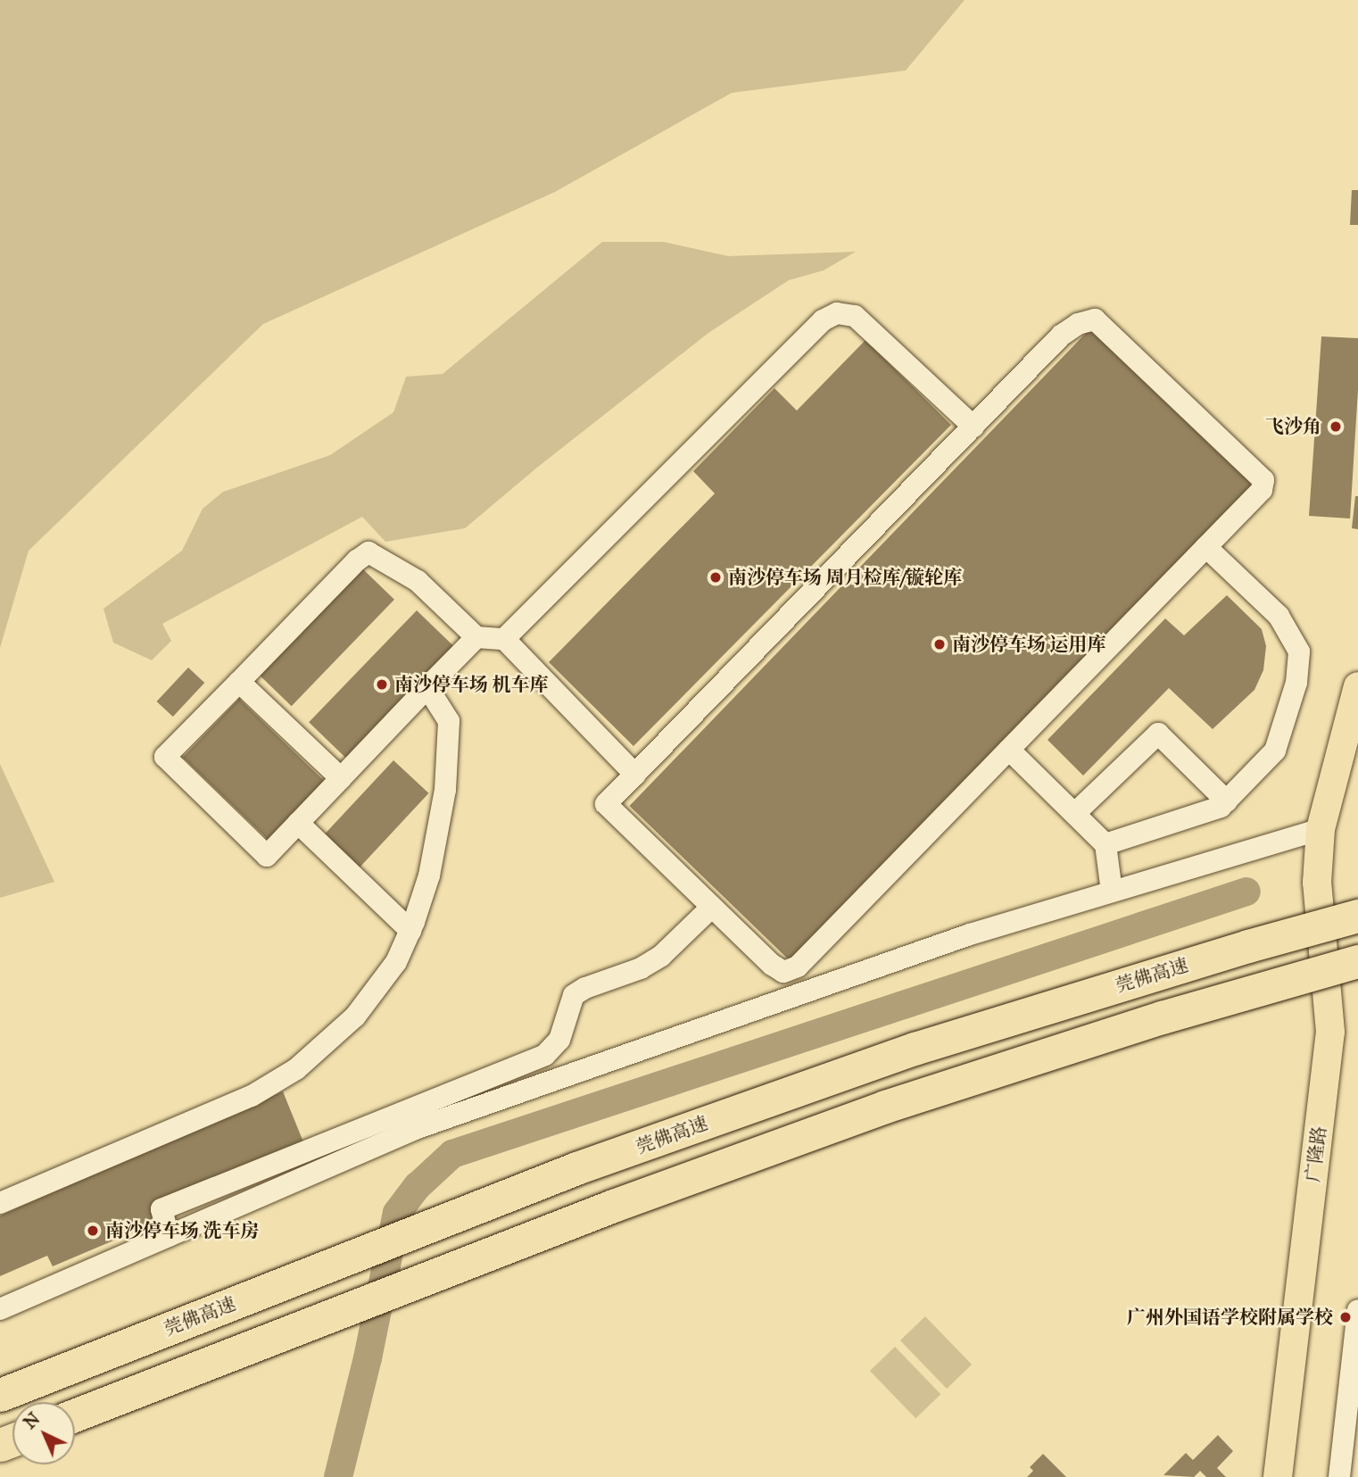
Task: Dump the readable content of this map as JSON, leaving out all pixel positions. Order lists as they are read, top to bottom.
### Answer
{
  "streets": {
    "highway": ["莞佛高速"],
    "main road": ["广隆路"]
  },
  "places": [
    "飞沙角",
    "南沙停车场 周月检库/镟轮库",
    "南沙停车场 运用库",
    "南沙停车场 机车库",
    "南沙停车场 洗车房",
    "广州外国语学校附属学校"
  ],
  "north": "top left"
}
